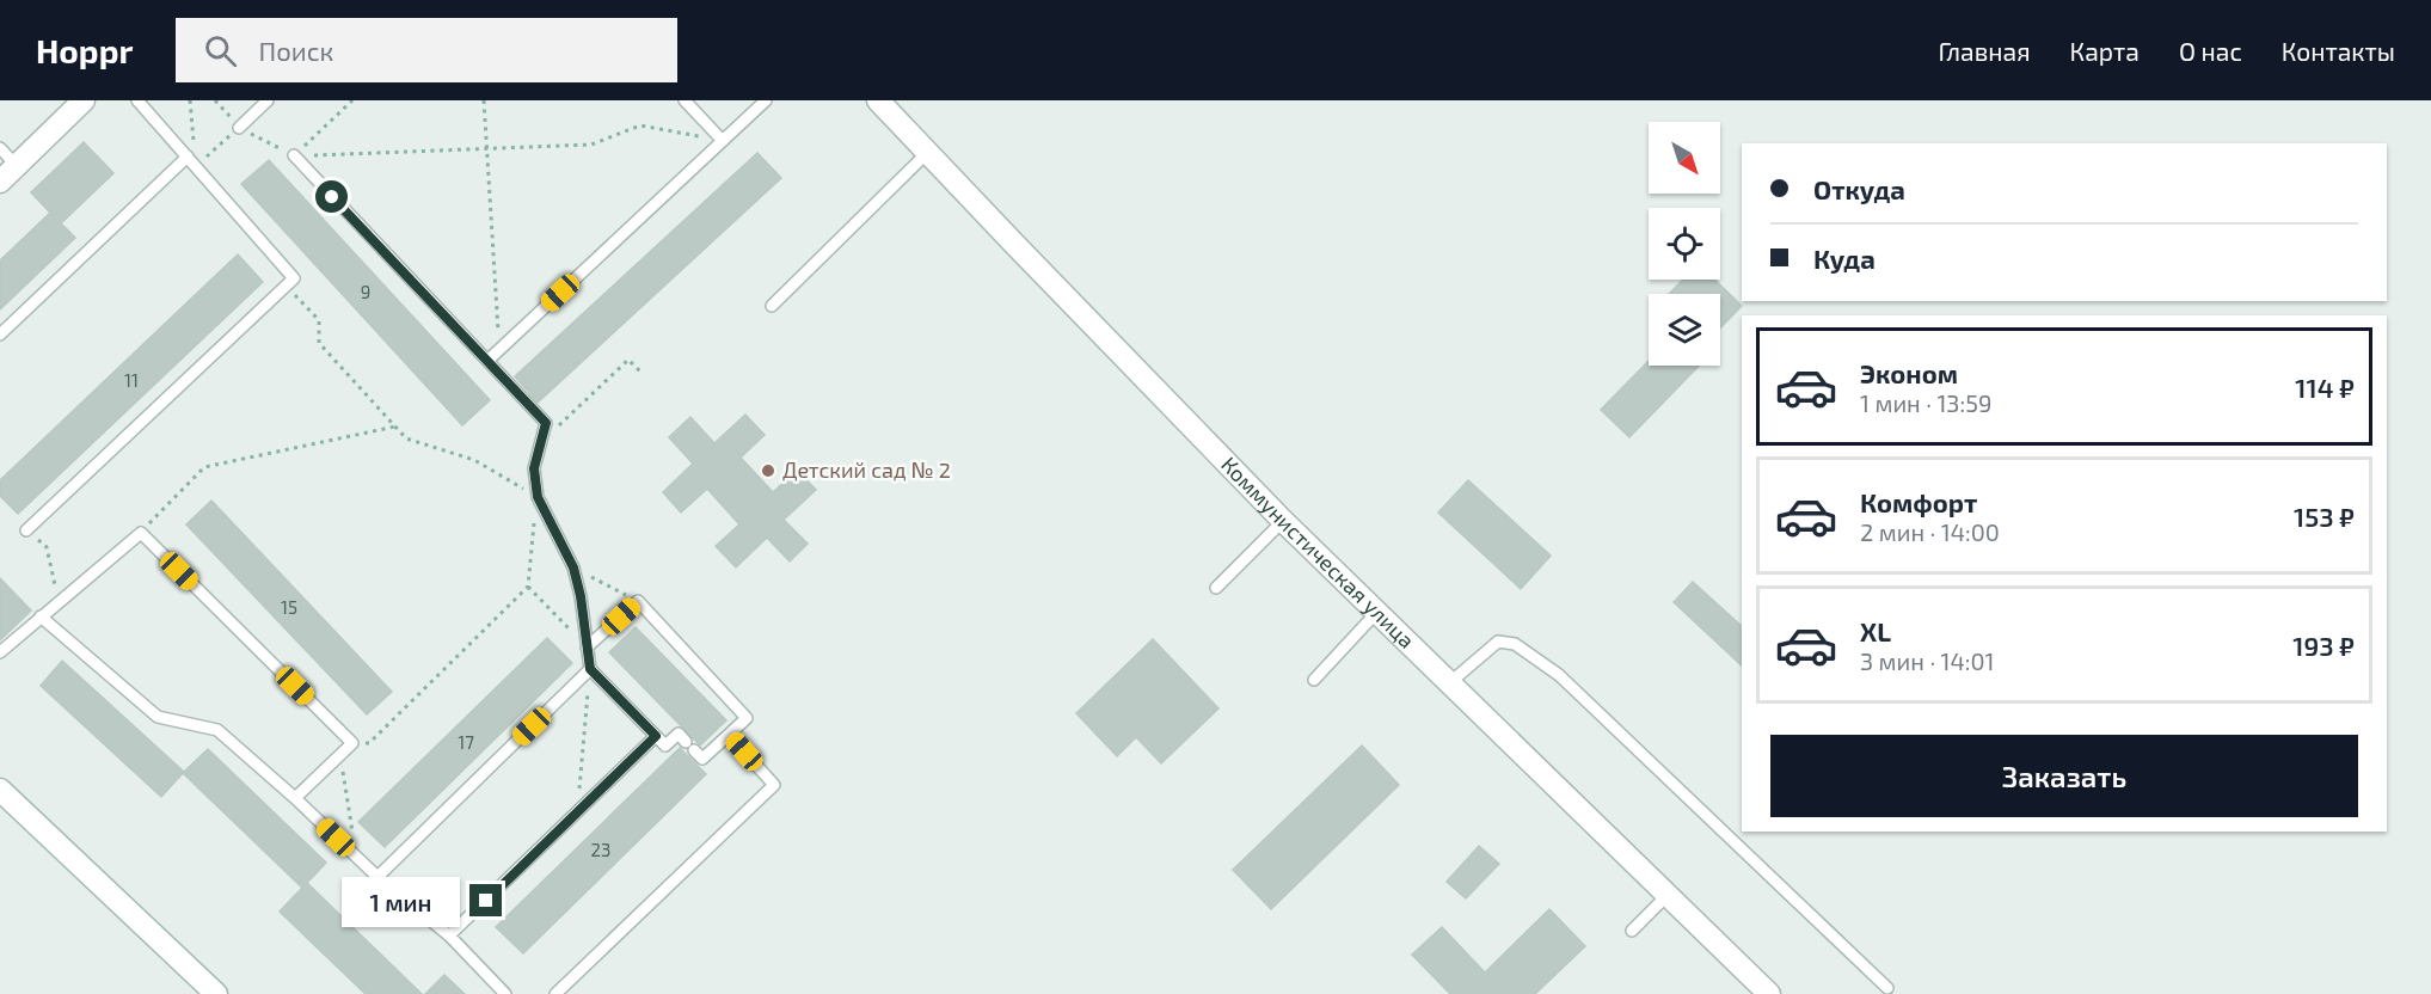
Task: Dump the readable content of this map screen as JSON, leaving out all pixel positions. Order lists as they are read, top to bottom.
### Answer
{
  "streets": {
    "street": ["Коммунистическая улица"]
  },
  "places": ["Детский сад № 2"],
  "house_numbers": [
    "9",
    "11",
    "15",
    "17",
    "23"
  ],
  "north": "bottom right",
  "page": {
    "header": "Hoppr",
    "search": "Поиск",
    "nav": [
      "Главная",
      "Карта",
      "О нас",
      "Контакты"
    ],
    "banner": ["Откуда", "Куда"],
    "list": [
      {
        "name": "Эконом",
        "note": "1 мин · 13:59",
        "value": "114 ₽"
      },
      {
        "name": "Комфорт",
        "note": "2 мин · 14:00",
        "value": "153 ₽"
      },
      {
        "name": "XL",
        "note": "3 мин · 14:01",
        "value": "193 ₽"
      }
    ],
    "buttons": "Заказать",
    "bubble": "1 мин"
  }
}
